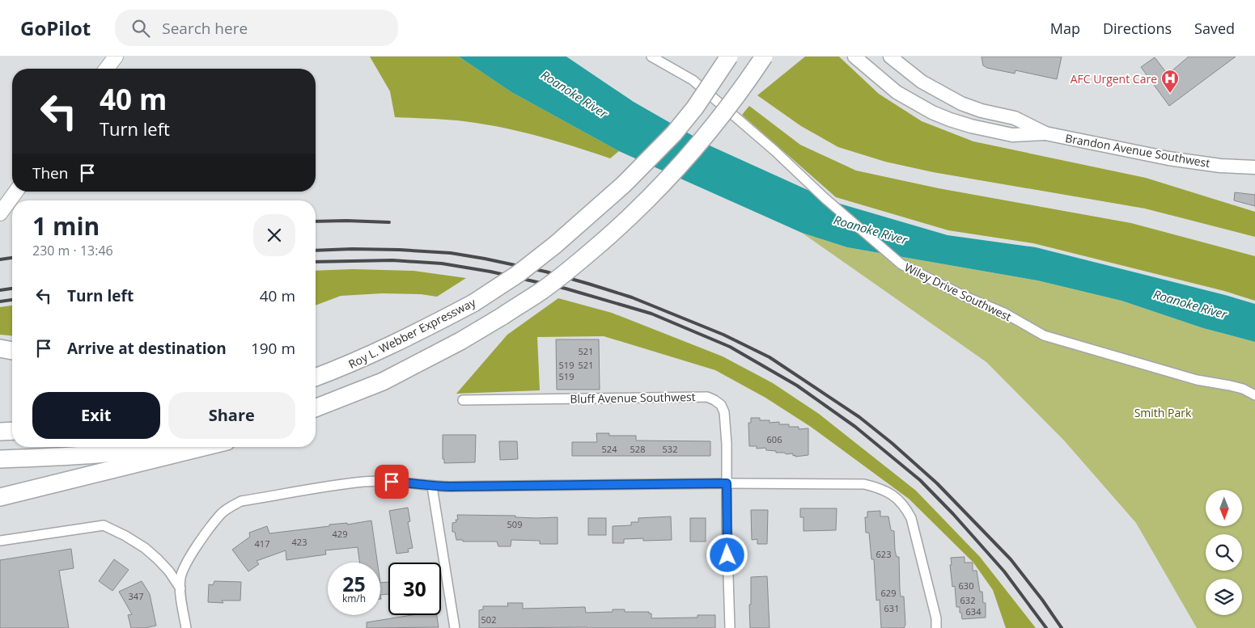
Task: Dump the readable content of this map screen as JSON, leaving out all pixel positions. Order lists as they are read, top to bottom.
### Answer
{
  "streets": {
    "highway": ["Roy L. Webber Expressway"],
    "main road": ["Brandon Avenue Southwest"],
    "street": ["Wiley Drive Southwest", "Bluff Avenue Southwest"]
  },
  "water": ["Roanoke River"],
  "parks": ["Smith Park"],
  "places": {
    "hospital": ["AFC Urgent Care"]
  },
  "house_numbers": [
    "521",
    "519",
    "521",
    "519",
    "606",
    "524",
    "528",
    "532",
    "509",
    "429",
    "423",
    "417",
    "623",
    "630",
    "629",
    "347",
    "632",
    "631",
    "634",
    "502"
  ],
  "north": "bottom",
  "page": {
    "header": "GoPilot",
    "search": "Search here",
    "nav": ["Map", "Directions", "Saved"],
    "turn": ["40 m", "Turn left"],
    "then": "Then",
    "heading": ["1 min", "230 m · 13:46"],
    "list": [
      {
        "name": "Turn left",
        "value": "40 m"
      },
      {
        "name": "Arrive at destination",
        "value": "190 m"
      }
    ],
    "buttons": ["Exit", "Share"],
    "speed": "25 km/h",
    "limit": "30"
  }
}
